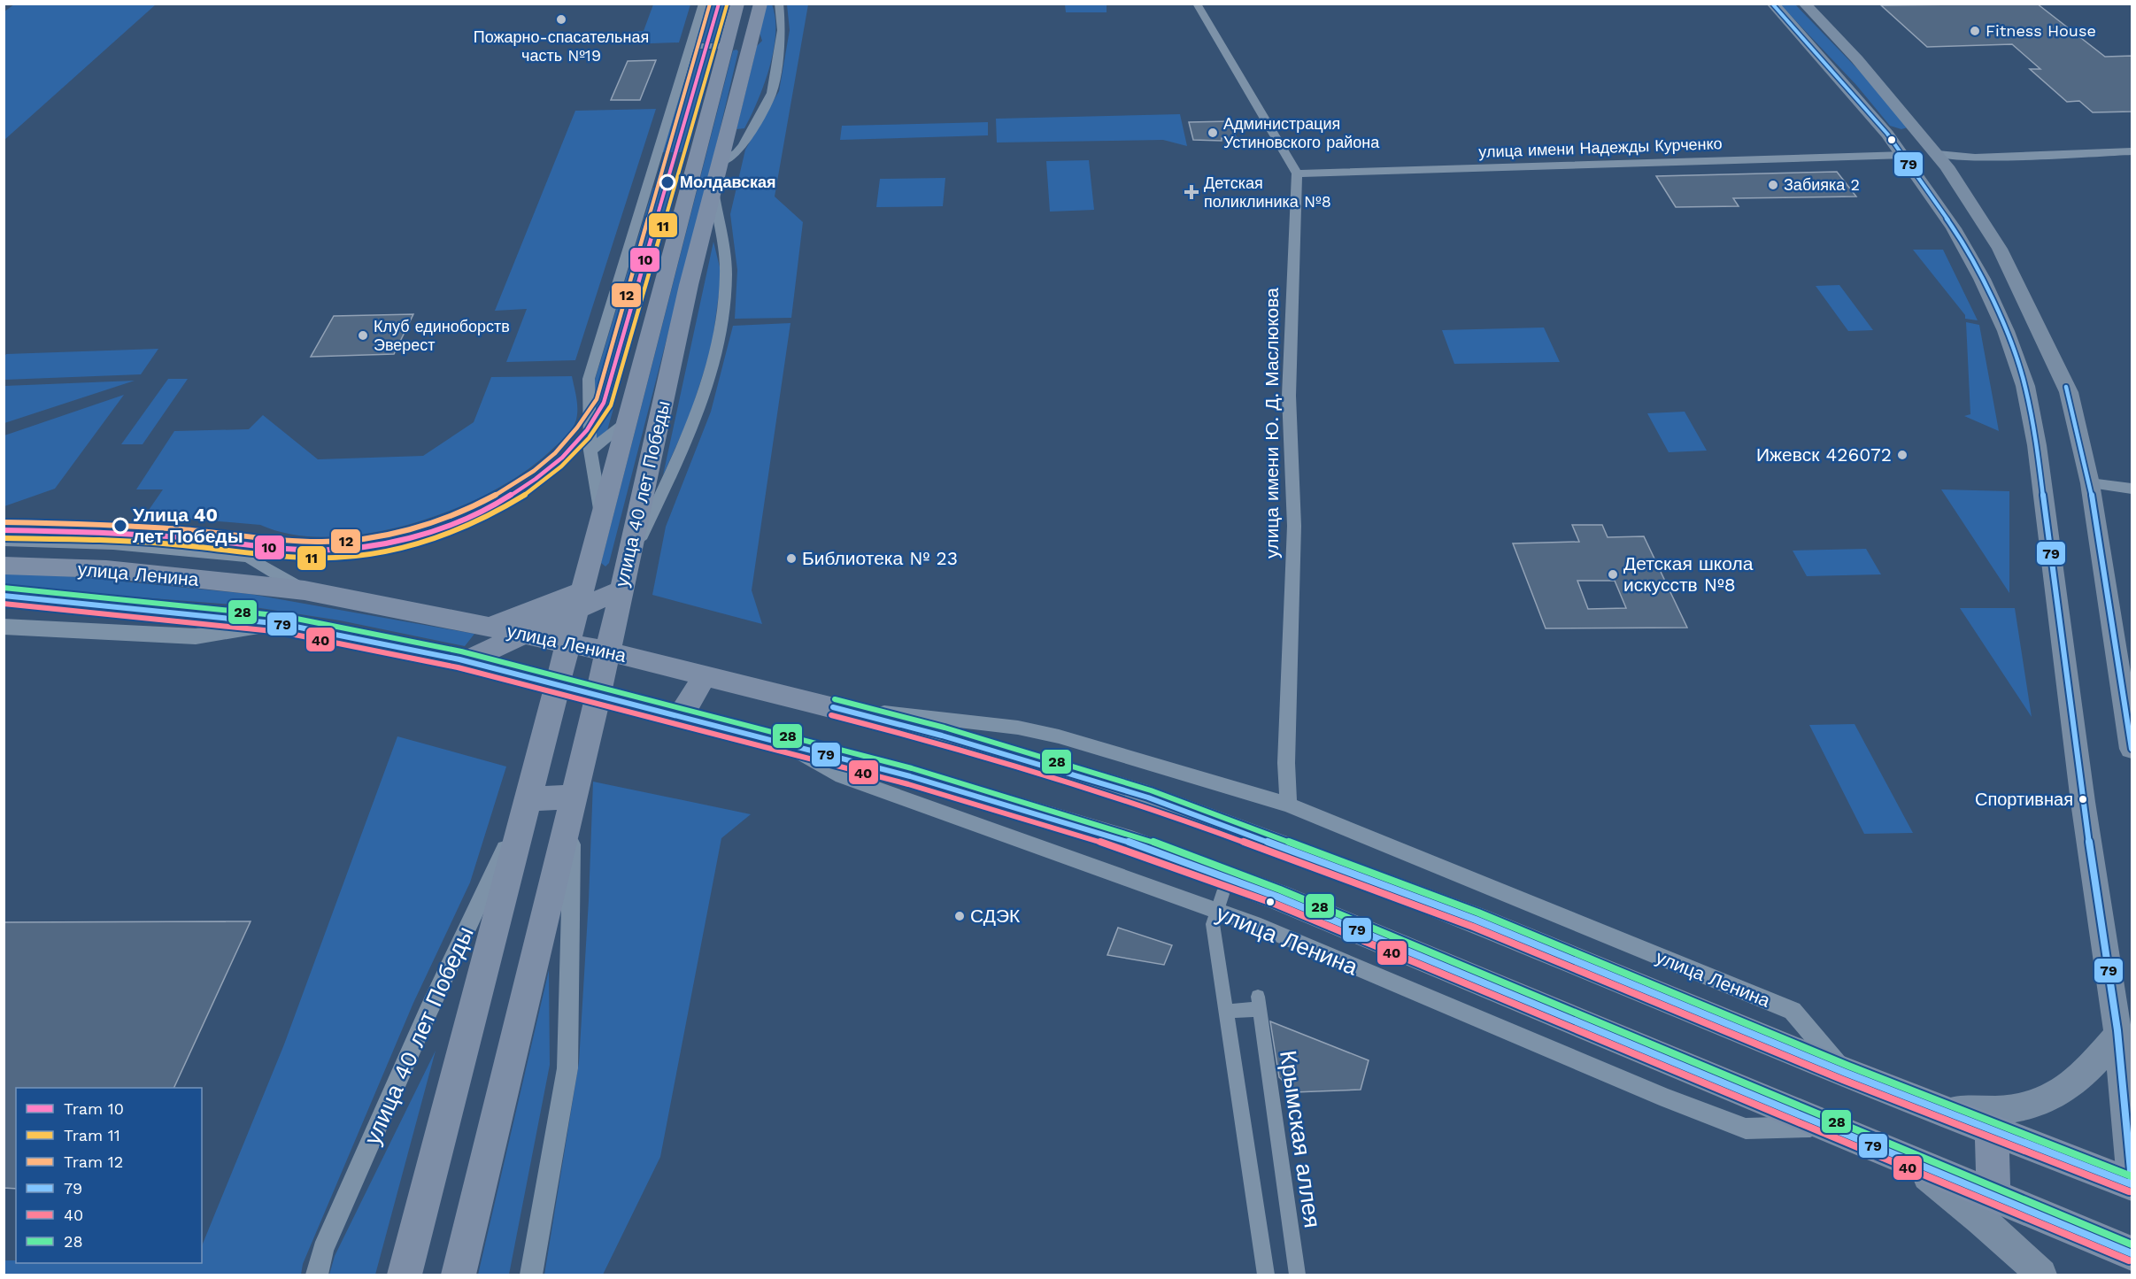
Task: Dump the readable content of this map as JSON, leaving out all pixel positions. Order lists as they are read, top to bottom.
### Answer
{
  "streets": {
    "main road": ["улица 40 лет Победы", "улица Ленина"],
    "street": ["улица имени Надежды Курченко", "улица имени Ю. Д. Маслюкова", "Крымская аллея"]
  },
  "crossings": [
    ["улица имени Надежды Курченко", "улица имени Ю. Д. Маслюкова"],
    ["улица имени Ю. Д. Маслюкова", "улица Ленина"],
    ["улица 40 лет Победы", "улица Ленина"]
  ],
  "places": {
    "other": [
      "Пожарно-спасательная часть №19",
      "Fitness House",
      "Администрация Устиновского района",
      "Молдавская",
      "Забияка 2",
      "Клуб единоборств Эверест",
      "Ижевск 426072",
      "Улица 40 лет Победы",
      "Библиотека № 23",
      "Детская школа искусств №8",
      "Спортивная",
      "СДЭК"
    ],
    "health": ["Детская поликлиника №8"]
  },
  "lines": [
    "tram line 10",
    "tram line 12",
    "transit line 79",
    "tram line 11",
    "transit line 28",
    "transit line 40"
  ],
  "legend": [
    "Tram 10",
    "Tram 11",
    "Tram 12",
    "79",
    "40",
    "28"
  ]
}
